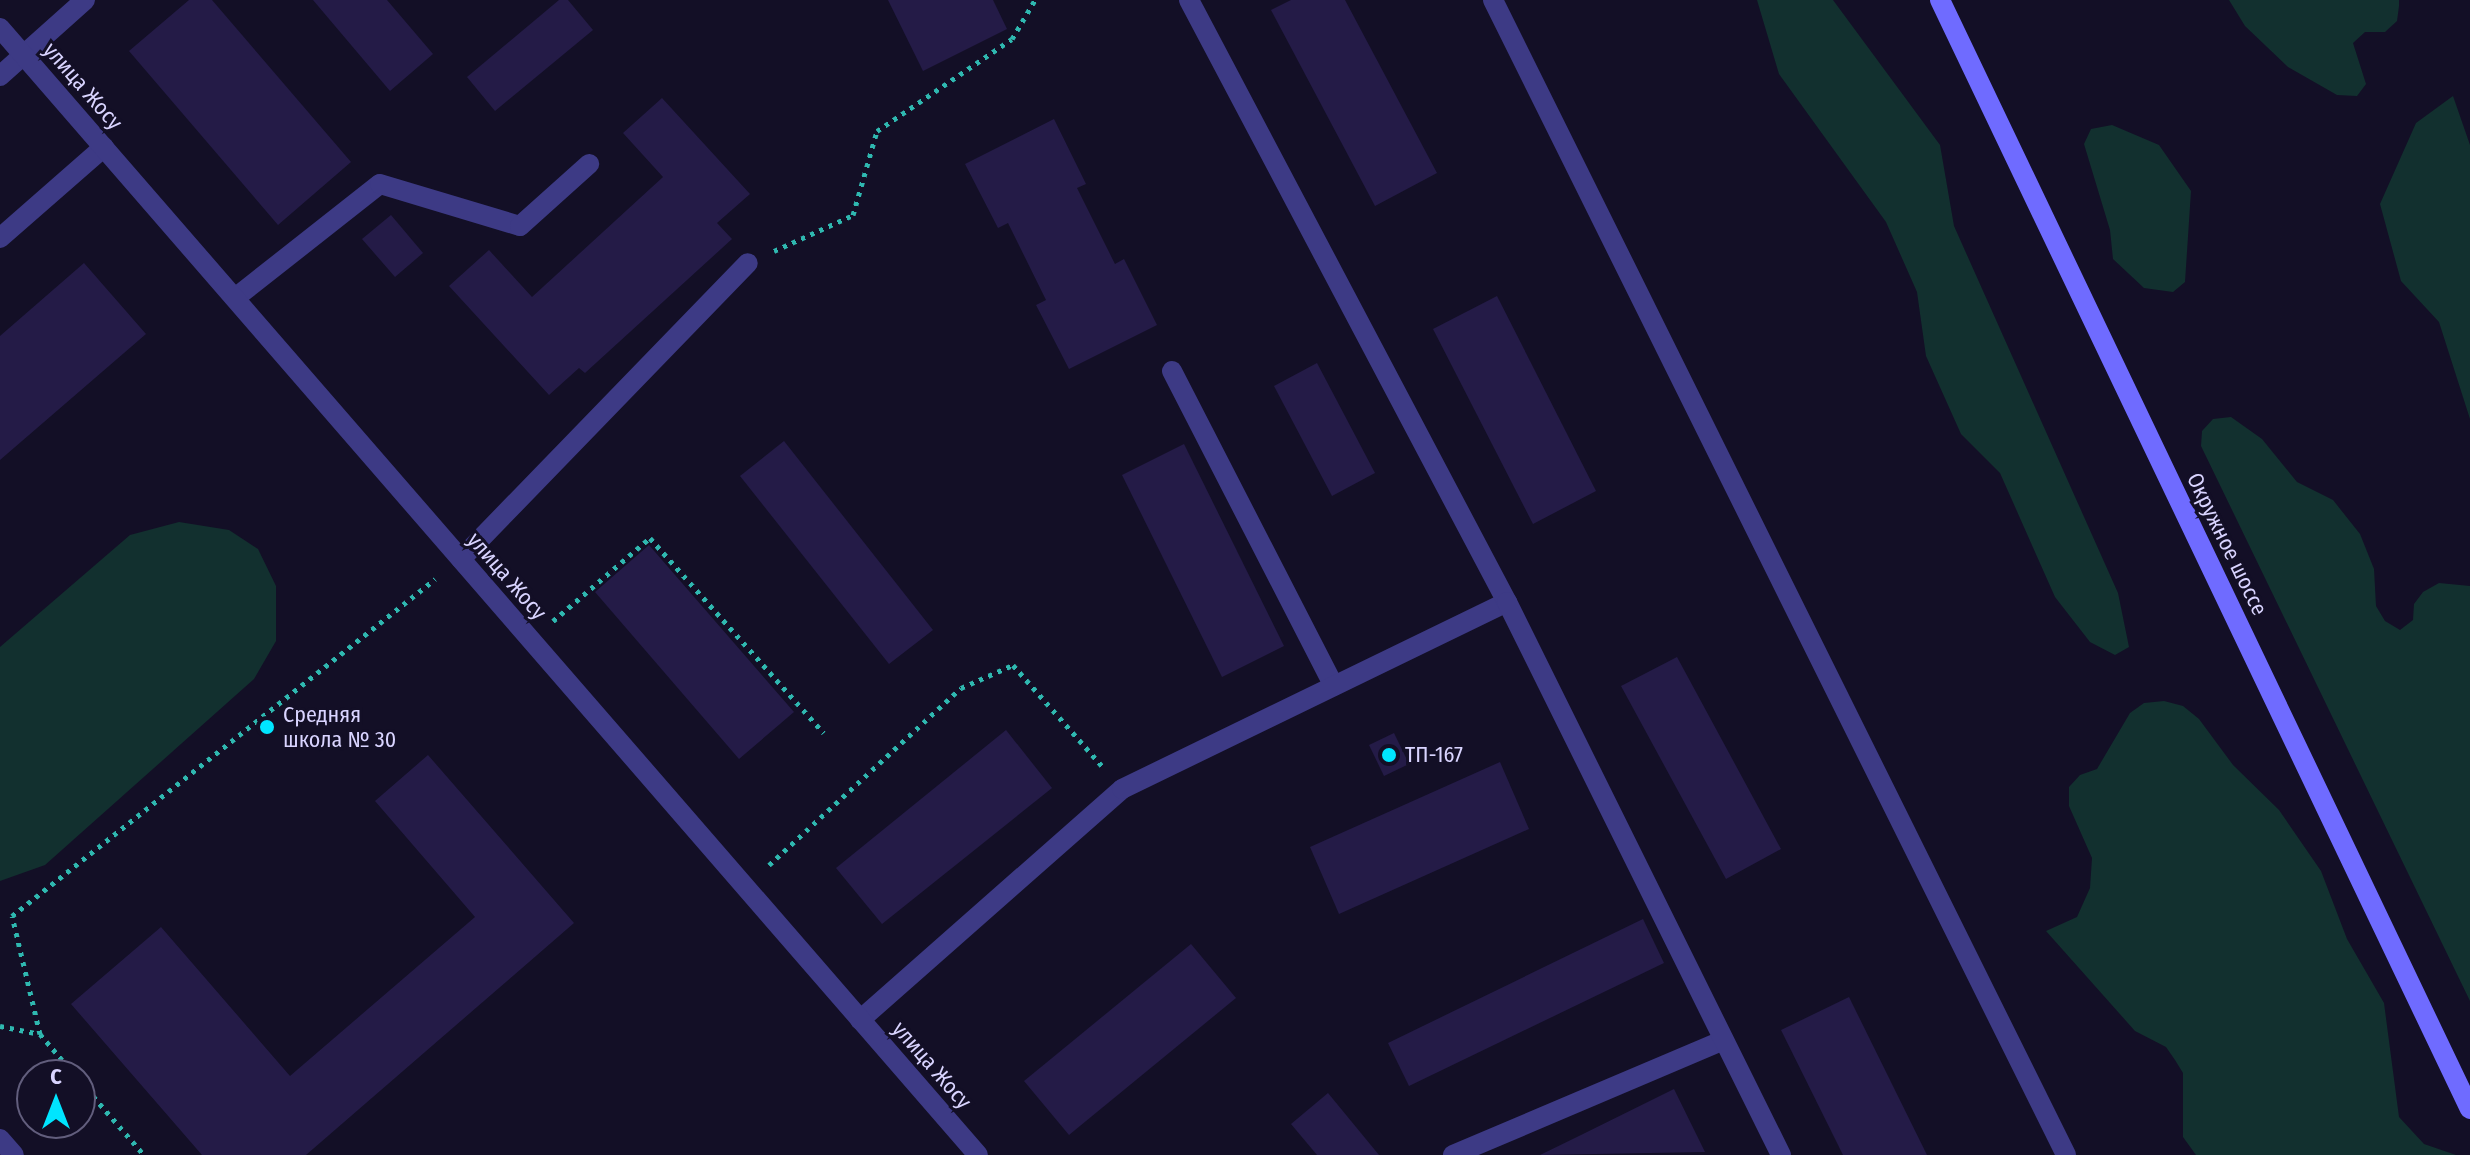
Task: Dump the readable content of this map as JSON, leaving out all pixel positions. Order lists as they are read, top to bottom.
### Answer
{
  "streets": {
    "main road": ["Окружное шоссе"],
    "street": ["улица Жосу"]
  },
  "places": ["Средняя школа № 30", "ТП-167"],
  "north": "top"
}
